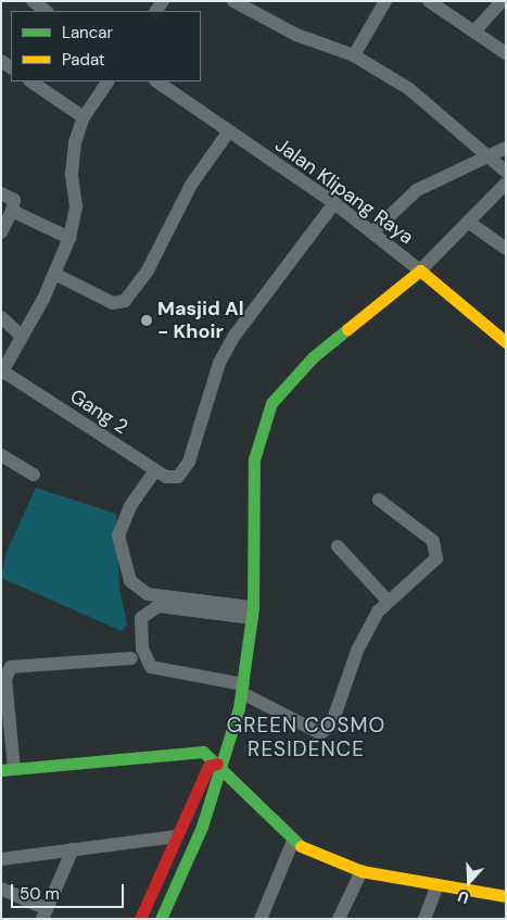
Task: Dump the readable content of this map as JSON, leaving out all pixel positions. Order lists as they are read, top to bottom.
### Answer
{
  "streets": {
    "main road": ["Jalan Klipang Raya"],
    "street": ["Gang 2"]
  },
  "crossings": [
    ["Jalan Klipang Raya", "Gang 2"]
  ],
  "districts": ["GREEN COSMO RESIDENCE"],
  "places": ["Masjid Al - Khoir"],
  "legend": ["Lancar", "Padat"],
  "scale_bar": "50 m",
  "north": "bottom"
}
